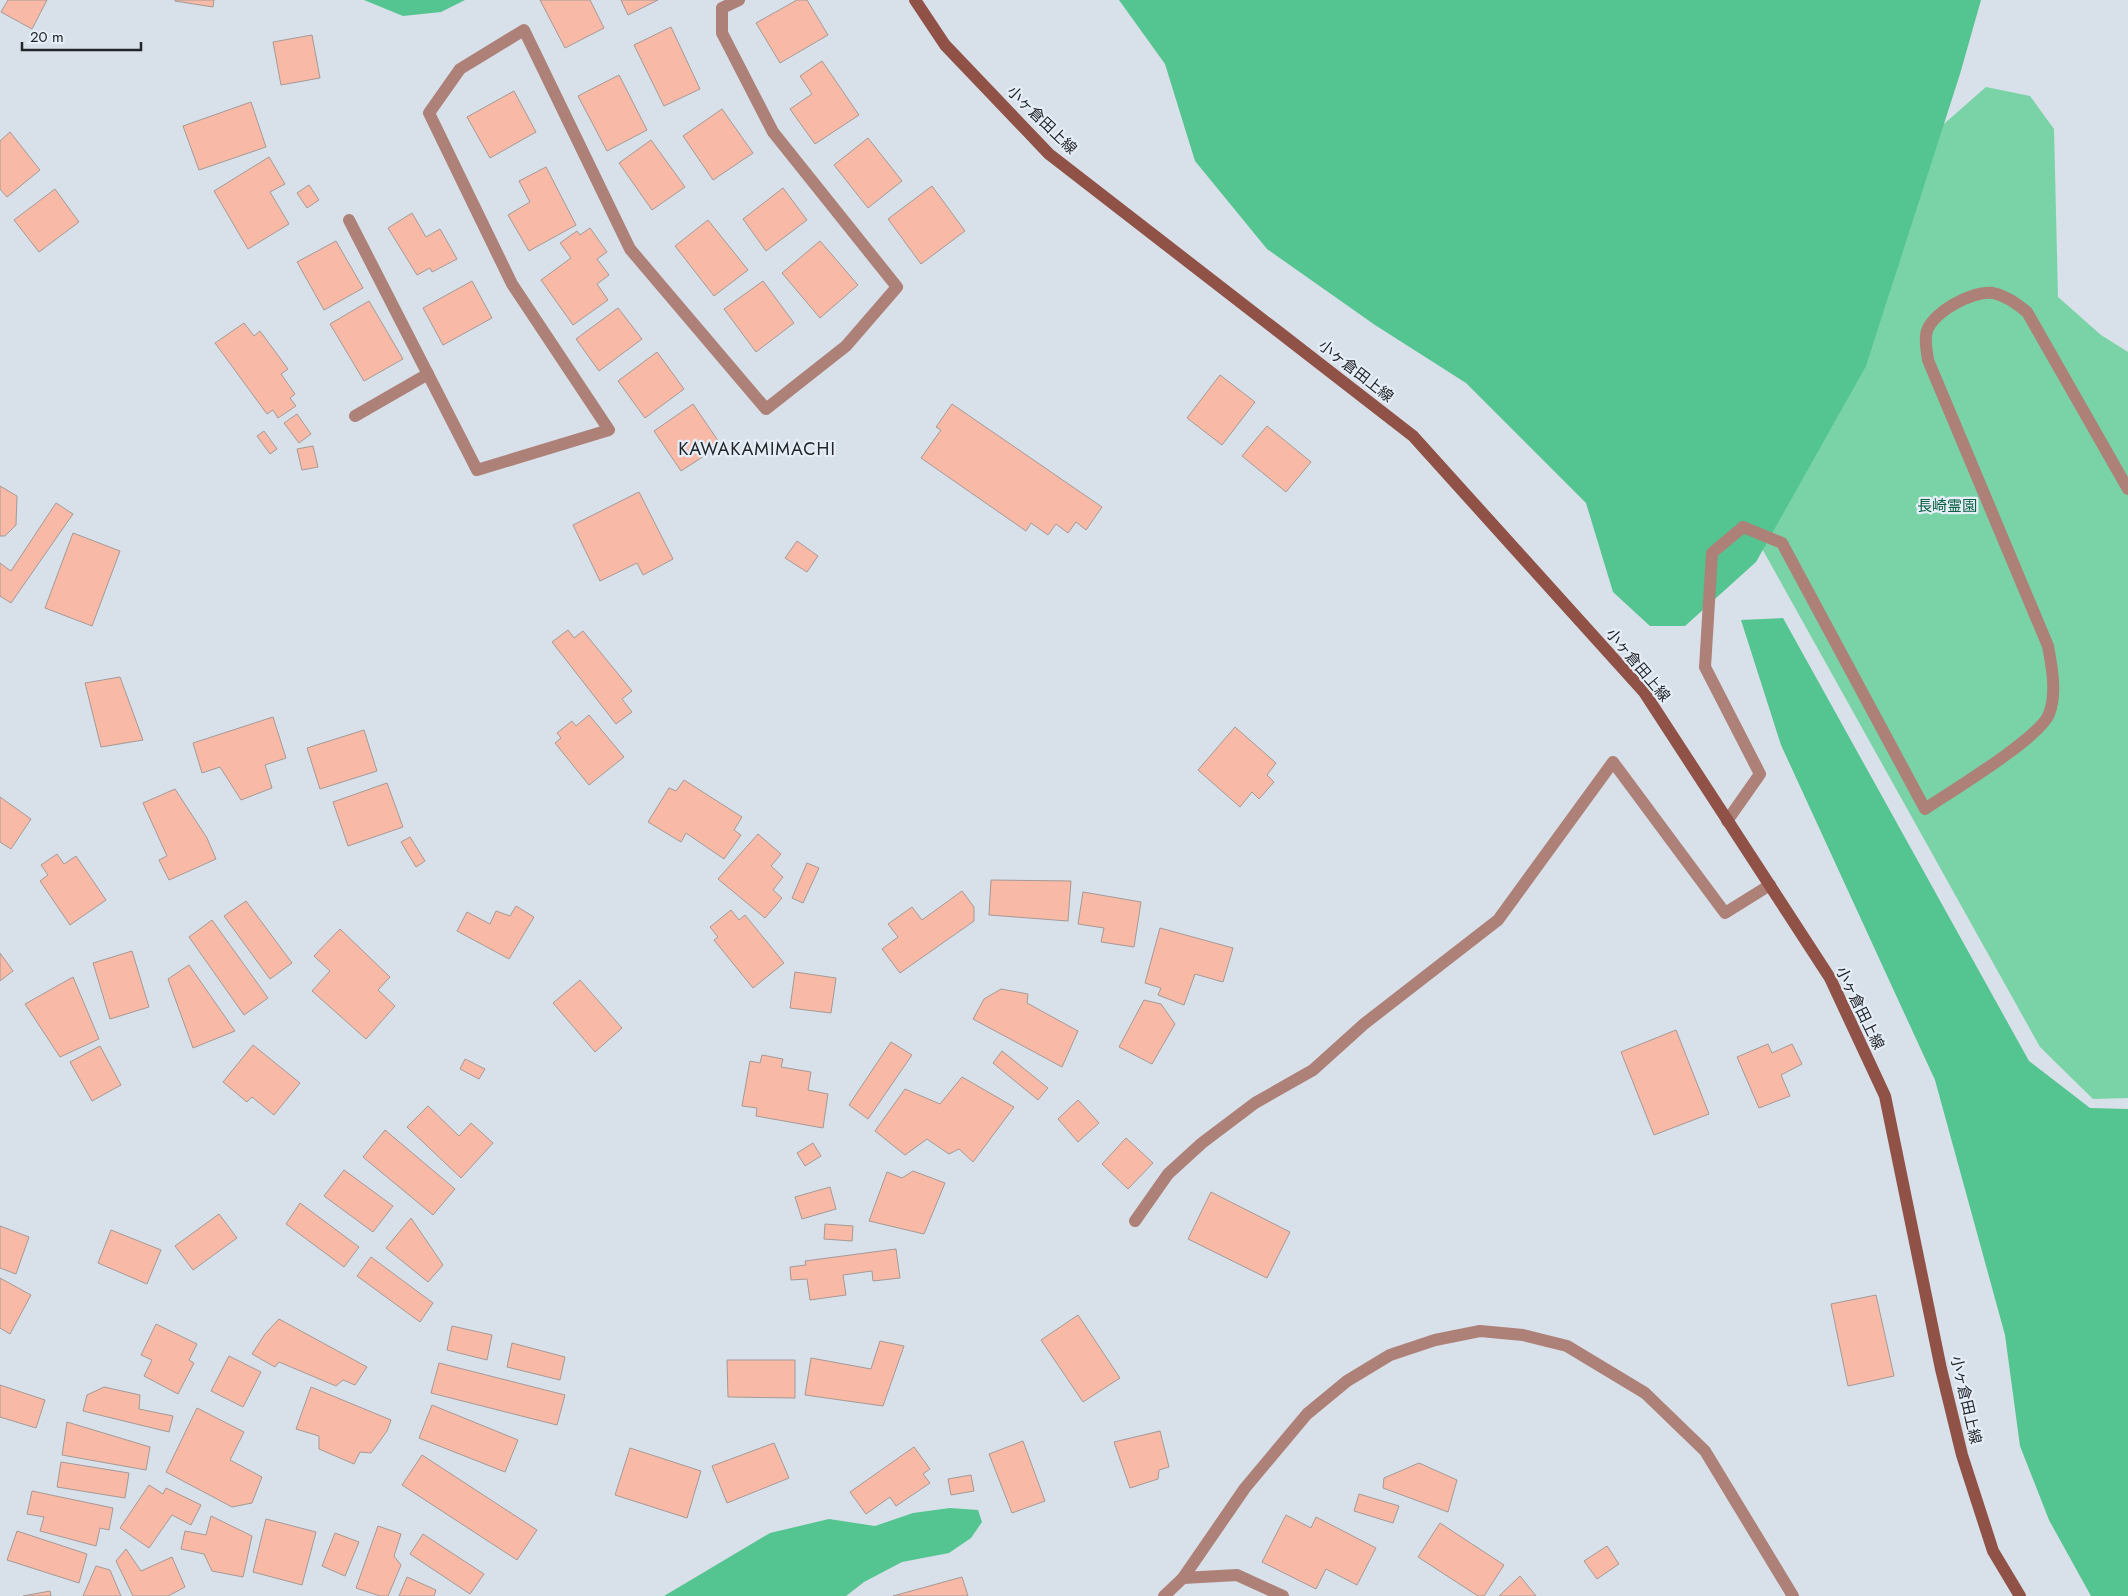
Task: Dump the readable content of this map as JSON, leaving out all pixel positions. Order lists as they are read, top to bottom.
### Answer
{
  "streets": {
    "main road": ["小ヶ倉田上線"]
  },
  "districts": ["KAWAKAMIMACHI"],
  "parks": ["長崎霊園"],
  "scale_bar": "20 m"
}
